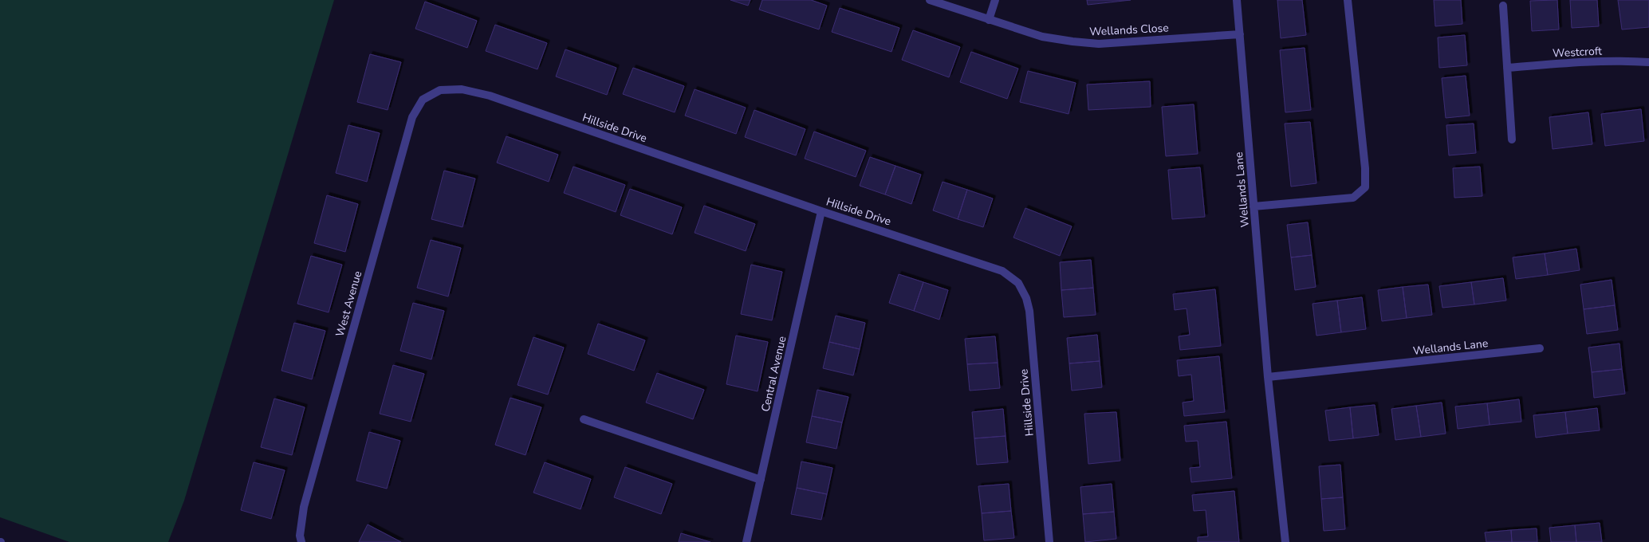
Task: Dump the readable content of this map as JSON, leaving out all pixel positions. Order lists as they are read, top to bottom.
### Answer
{
  "streets": {
    "street": [
      "Wellands Close",
      "Westcroft",
      "Hillside Drive",
      "Wellands Lane",
      "West Avenue",
      "Central Avenue"
    ]
  },
  "crossings": [
    ["Wellands Close", "Wellands Lane"],
    ["Hillside Drive", "West Avenue"],
    ["Hillside Drive", "Central Avenue"]
  ]
}
